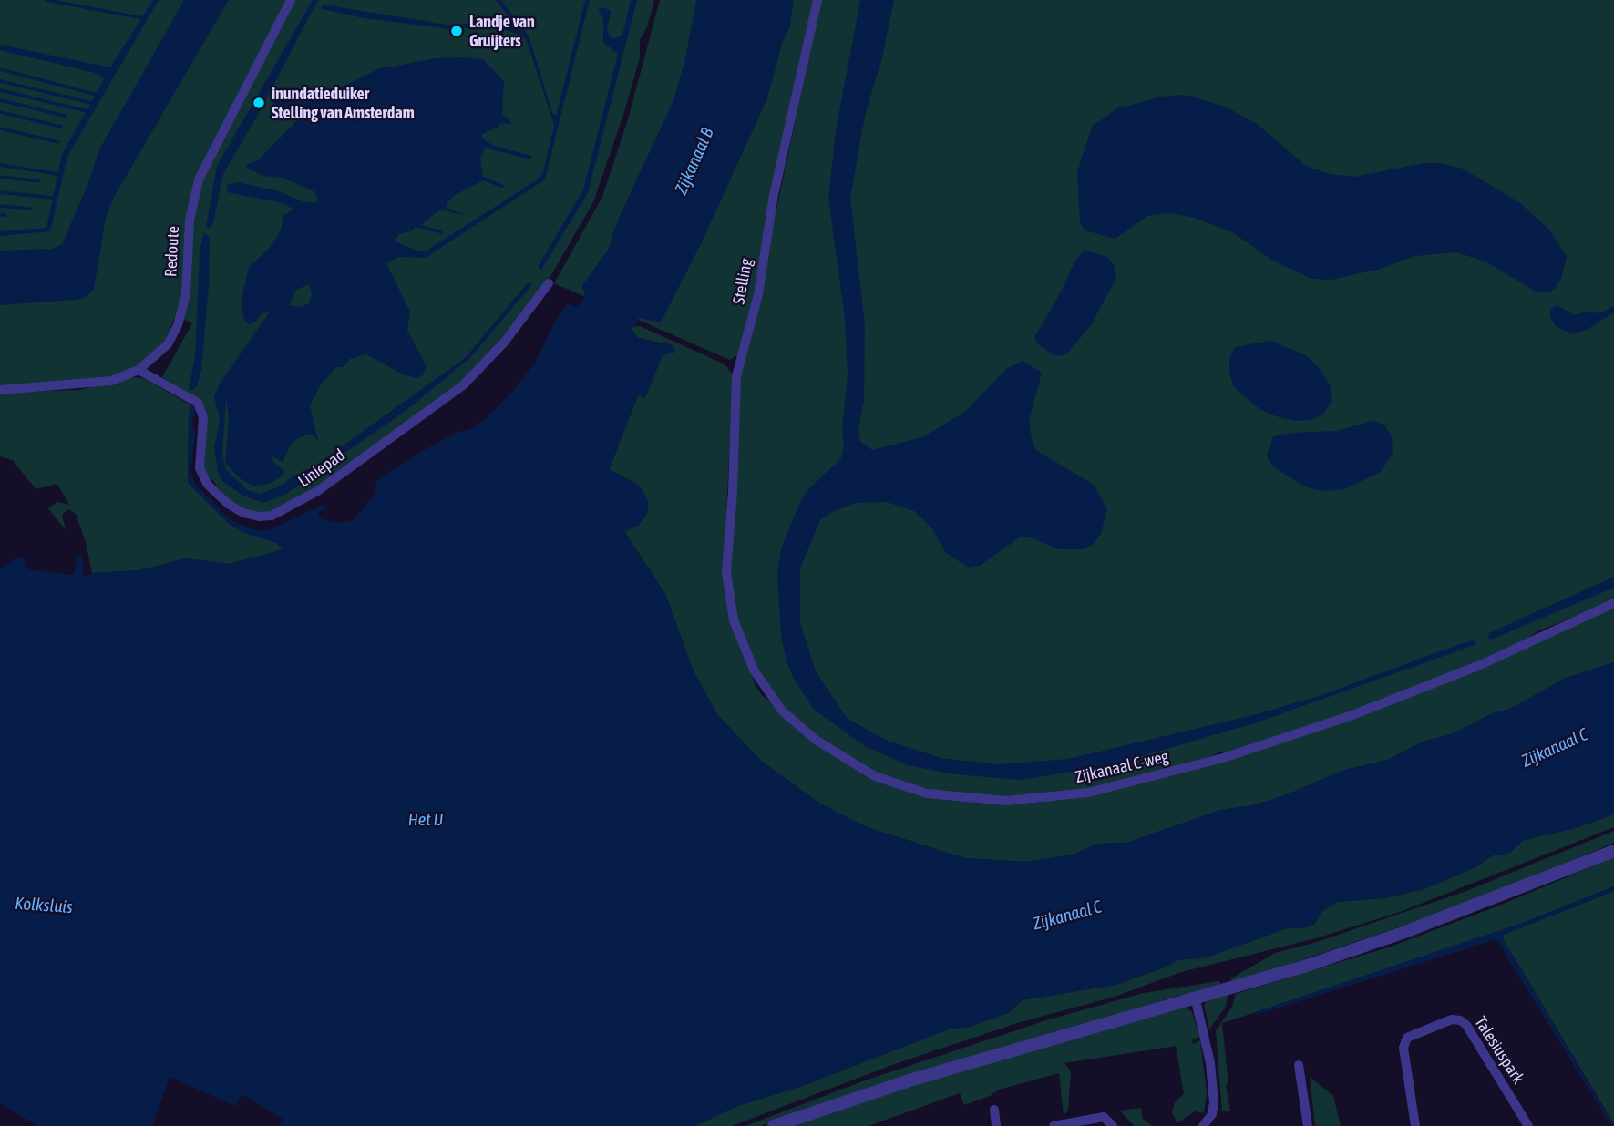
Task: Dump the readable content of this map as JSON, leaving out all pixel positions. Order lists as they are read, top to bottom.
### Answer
{
  "streets": {
    "street": [
      "Redoute",
      "Stelling",
      "Liniepad",
      "Zijkanaal C-weg",
      "Talesiuspark"
    ]
  },
  "crossings": [
    ["Redoute", "Liniepad"],
    ["Stelling", "Zijkanaal C-weg"]
  ],
  "water": [
    "Zijkanaal B",
    "Zijkanaal C",
    "Het IJ",
    "Kolksluis"
  ],
  "places": ["Landje van Gruijters", "inundatieduiker Stelling van Amsterdam"]
}
